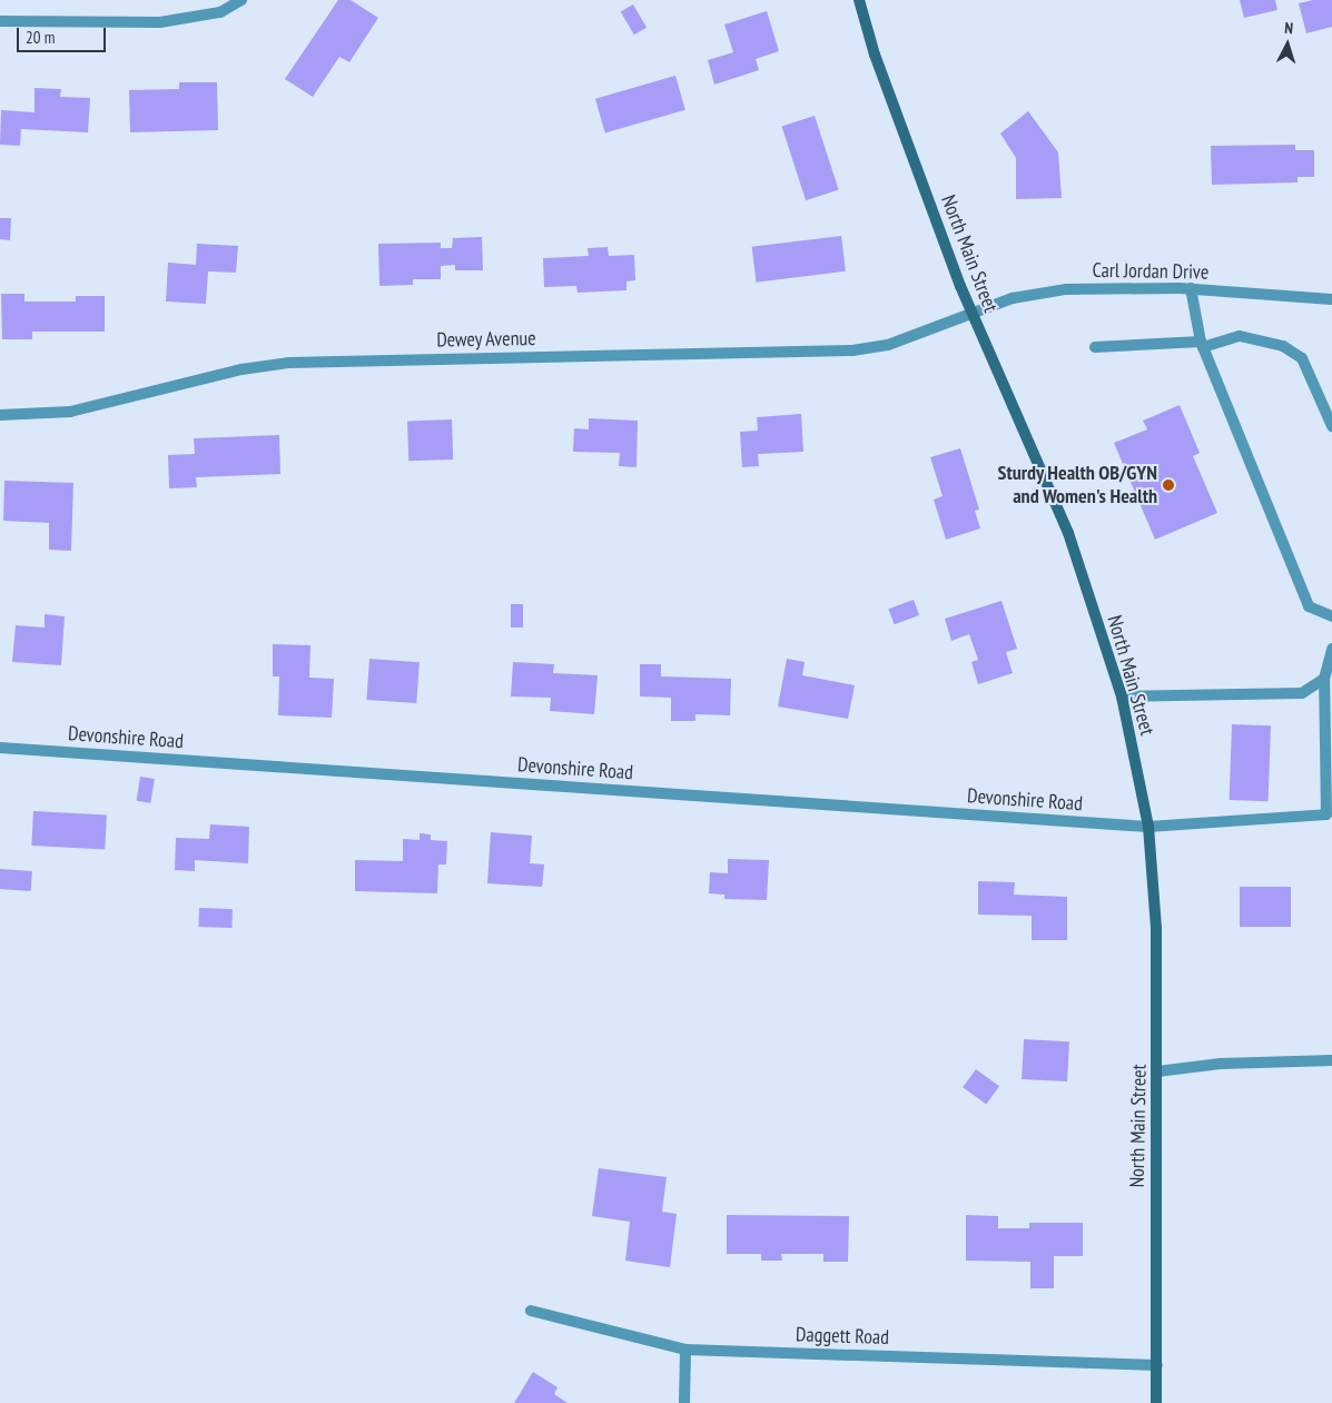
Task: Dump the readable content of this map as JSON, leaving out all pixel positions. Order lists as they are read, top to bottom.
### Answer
{
  "streets": {
    "main road": ["North Main Street"],
    "street": [
      "Carl Jordan Drive",
      "Dewey Avenue",
      "Devonshire Road",
      "Daggett Road"
    ]
  },
  "crossings": [
    ["North Main Street", "Carl Jordan Drive"],
    ["North Main Street", "Dewey Avenue"],
    ["North Main Street", "Devonshire Road"],
    ["North Main Street", "Daggett Road"],
    ["Carl Jordan Drive", "Dewey Avenue"]
  ],
  "places": ["Sturdy Health OB/GYN and Women's Health"],
  "scale_bar": "20 m",
  "north": "top"
}
